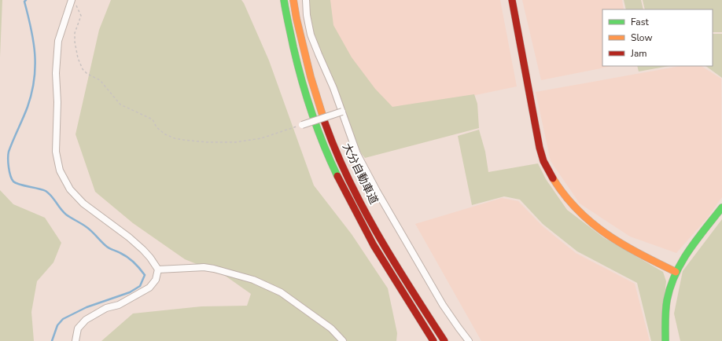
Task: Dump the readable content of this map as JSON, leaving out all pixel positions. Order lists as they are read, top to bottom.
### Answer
{
  "streets": {
    "main road": ["大分自動車道"]
  },
  "legend": ["Fast", "Slow", "Jam"]
}
